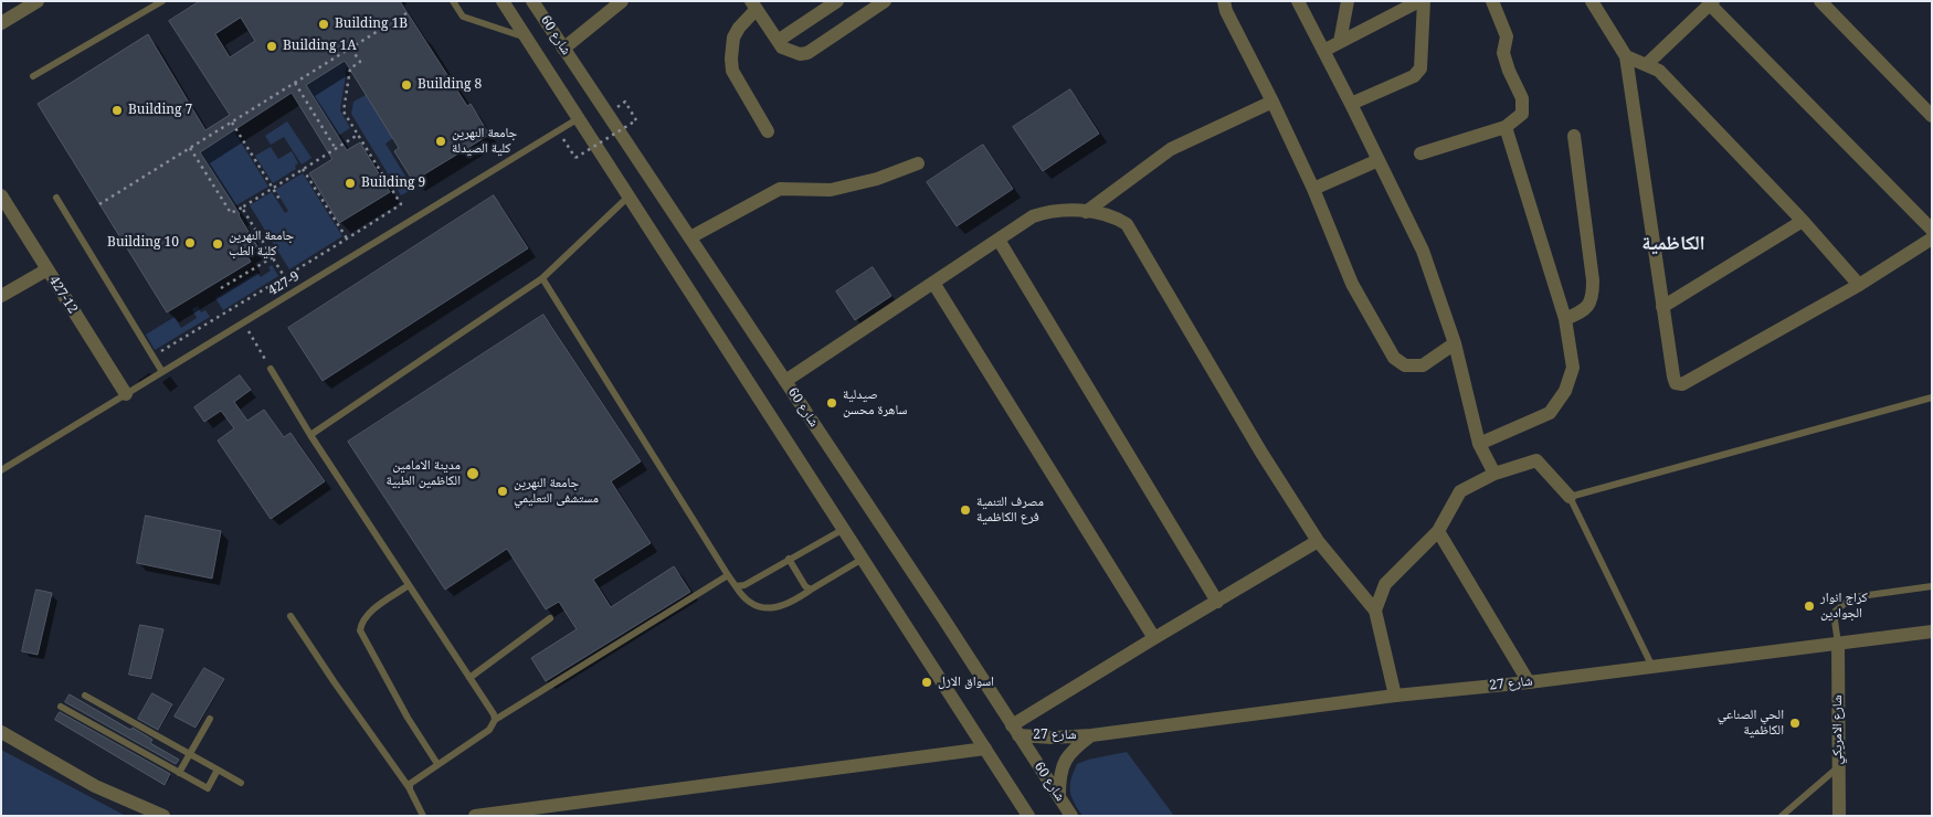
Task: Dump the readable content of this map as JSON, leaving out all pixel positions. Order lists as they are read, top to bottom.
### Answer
{
  "streets": {
    "street": [
      "شارع 60",
      "427-12",
      "شارع 27",
      "شارع الامريكي"
    ],
    "lane": ["427-9"]
  },
  "crossings": [
    ["شارع 60", "427-9"],
    ["شارع 60", "شارع 27"],
    ["427-9", "427-12"],
    ["شارع 27", "شارع الامريكي"]
  ],
  "districts": ["الكاظمية"],
  "places": [
    "Building 1B",
    "Building 1A",
    "Building 8",
    "Building 7",
    "جامعة النهرين كلية الصيدلة",
    "Building 9",
    "Building 10",
    "جامعة النهرين كلية الطب",
    "صيدلية ساهرة محسن",
    "مدينة الامامين الكاظمين الطبية",
    "جامعة النهرين مستشفى التعليمي",
    "مصرف التنمية فرع الكاظمية",
    "كراج انوار الجوادين",
    "اسواق الازل",
    "الحي الصناعي الكاظمية"
  ]
}
